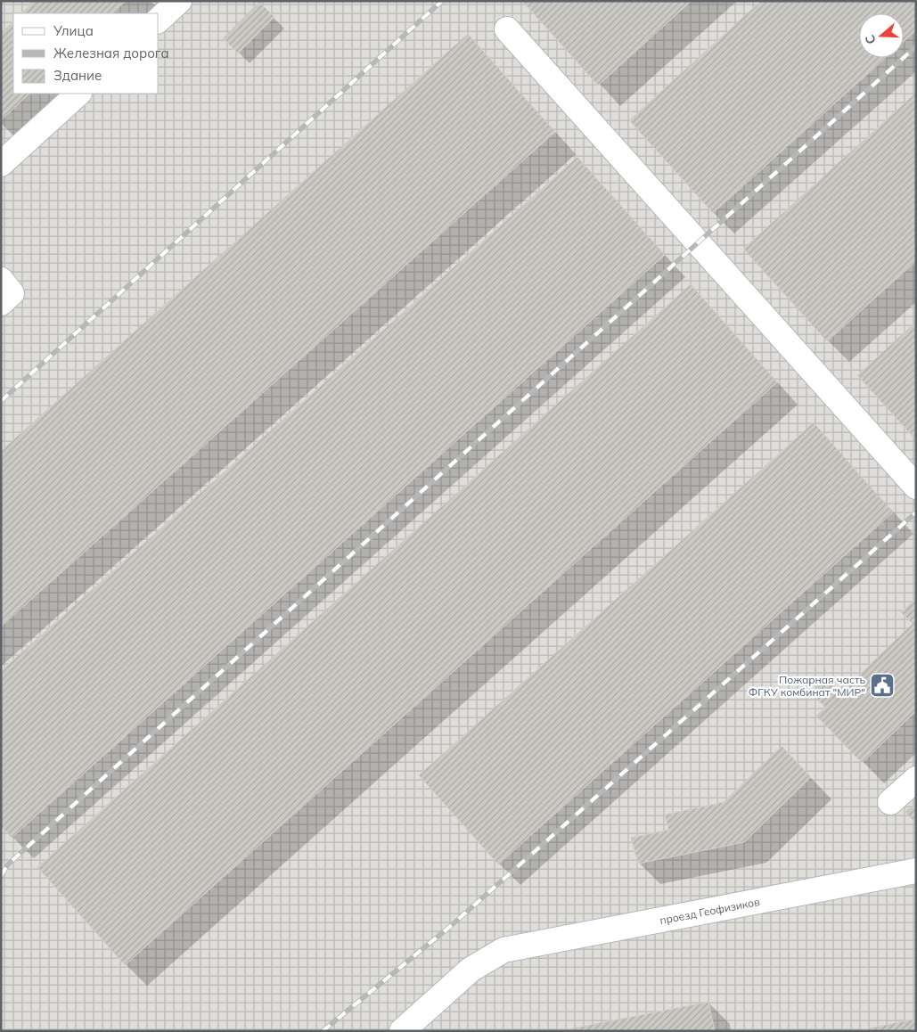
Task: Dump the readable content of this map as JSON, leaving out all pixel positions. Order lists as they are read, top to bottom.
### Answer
{
  "streets": {
    "street": ["проезд Геофизиков"]
  },
  "places": {
    "public building": ["Пожарная часть ФГКУ комбинат \"МИР\""]
  },
  "legend": ["Улица", "Железная дорога", "Здание"],
  "north": "left"
}
